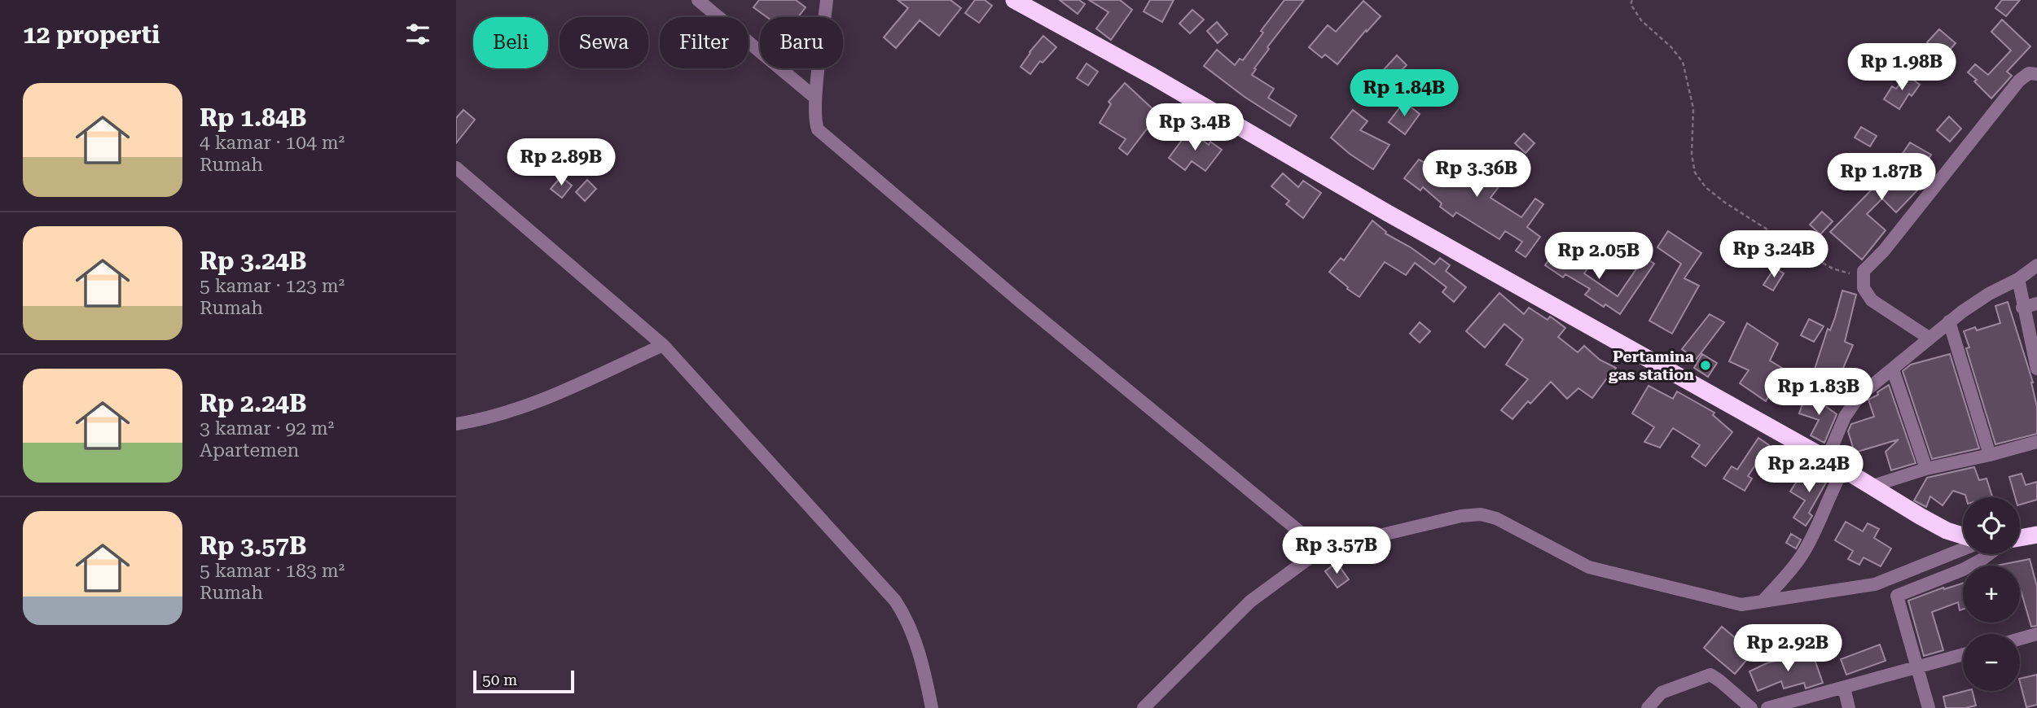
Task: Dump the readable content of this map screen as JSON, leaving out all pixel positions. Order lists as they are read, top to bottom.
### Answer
{
  "places": ["Pertamina gas station"],
  "scale_bar": "50 m",
  "page": {
    "heading": "12 properti",
    "chip": [
      "Beli",
      "Sewa",
      "Filter",
      "Baru"
    ],
    "price": [
      "Rp 1.98B",
      "Rp 1.84B",
      "Rp 3.4B",
      "Rp 2.89B",
      "Rp 3.36B",
      "Rp 1.87B",
      "Rp 3.24B",
      "Rp 2.05B",
      "Rp 1.83B",
      "Rp 2.24B",
      "Rp 3.57B",
      "Rp 2.92B"
    ],
    "list": [
      {
        "name": "Rp 1.84B",
        "note": "4 kamar · 104 m² · Rumah"
      },
      {
        "name": "Rp 3.24B",
        "note": "5 kamar · 123 m² · Rumah"
      },
      {
        "name": "Rp 2.24B",
        "note": "3 kamar · 92 m² · Apartemen"
      },
      {
        "name": "Rp 3.57B",
        "note": "5 kamar · 183 m² · Rumah"
      }
    ],
    "map_buttons": ["+", "−"],
    "scale": "50 m"
  }
}
